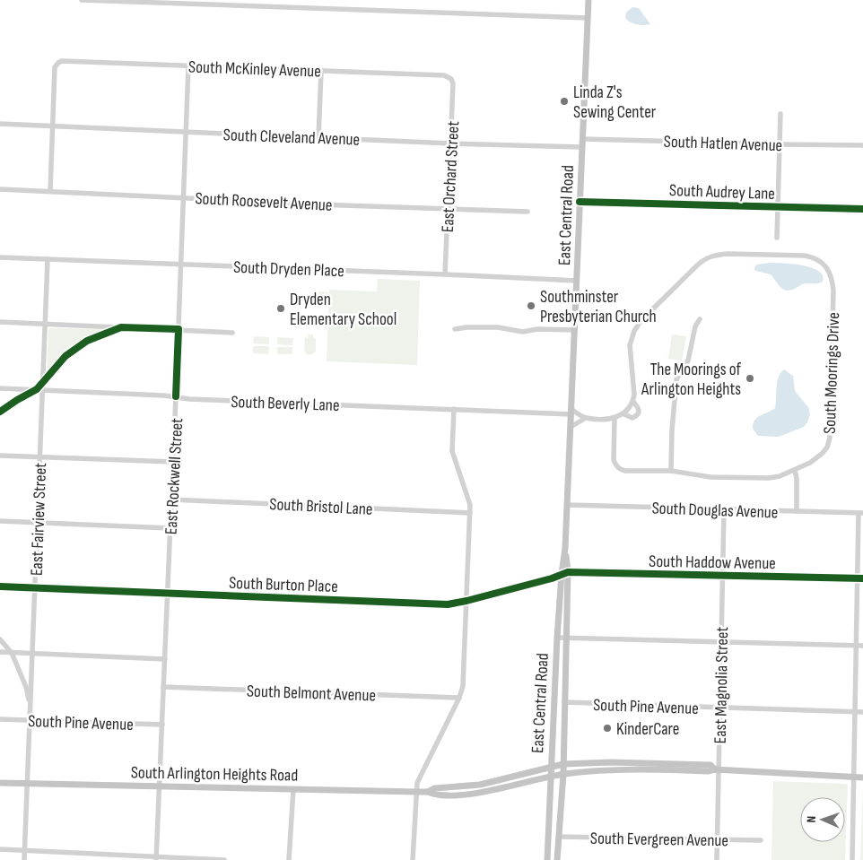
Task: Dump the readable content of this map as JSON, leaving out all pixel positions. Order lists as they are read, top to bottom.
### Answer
{
  "streets": {
    "main road": ["East Central Road", "South Arlington Heights Road"],
    "street": [
      "South McKinley Avenue",
      "South Cleveland Avenue",
      "South Hatlen Avenue",
      "East Orchard Street",
      "South Audrey Lane",
      "South Roosevelt Avenue",
      "South Dryden Place",
      "South Moorings Drive",
      "South Beverly Lane",
      "East Rockwell Street",
      "South Bristol Lane",
      "South Douglas Avenue",
      "East Fairview Street",
      "South Haddow Avenue",
      "South Burton Place",
      "East Magnolia Street",
      "South Belmont Avenue",
      "South Pine Avenue",
      "South Evergreen Avenue"
    ]
  },
  "crossings": [
    ["South McKinley Avenue", "South Cleveland Avenue"],
    ["South McKinley Avenue", "East Orchard Street"],
    ["South McKinley Avenue", "East Rockwell Street"],
    ["South Cleveland Avenue", "East Orchard Street"],
    ["South Cleveland Avenue", "East Central Road"],
    ["South Cleveland Avenue", "East Rockwell Street"],
    ["South Hatlen Avenue", "East Central Road"],
    ["East Orchard Street", "South Roosevelt Avenue"],
    ["East Orchard Street", "South Dryden Place"],
    ["South Audrey Lane", "East Central Road"],
    ["South Roosevelt Avenue", "East Rockwell Street"],
    ["East Central Road", "South Dryden Place"],
    ["East Central Road", "South Beverly Lane"],
    ["East Central Road", "South Douglas Avenue"],
    ["East Central Road", "South Haddow Avenue"],
    ["East Central Road", "South Burton Place"],
    ["East Central Road", "South Pine Avenue"],
    ["East Central Road", "South Arlington Heights Road"],
    ["East Central Road", "South Evergreen Avenue"],
    ["South Dryden Place", "East Rockwell Street"],
    ["South Beverly Lane", "East Rockwell Street"],
    ["South Beverly Lane", "East Fairview Street"],
    ["East Rockwell Street", "South Bristol Lane"],
    ["East Rockwell Street", "South Burton Place"],
    ["East Rockwell Street", "South Belmont Avenue"],
    ["East Rockwell Street", "South Pine Avenue"],
    ["East Rockwell Street", "South Arlington Heights Road"],
    ["South Douglas Avenue", "East Magnolia Street"],
    ["East Fairview Street", "South Burton Place"],
    ["East Fairview Street", "South Pine Avenue"],
    ["East Fairview Street", "South Arlington Heights Road"],
    ["South Haddow Avenue", "South Burton Place"],
    ["South Haddow Avenue", "East Magnolia Street"],
    ["East Magnolia Street", "South Pine Avenue"],
    ["East Magnolia Street", "South Arlington Heights Road"],
    ["East Magnolia Street", "South Evergreen Avenue"]
  ],
  "places": [
    "Linda Z's Sewing Center",
    "Southminster Presbyterian Church",
    "Dryden Elementary School",
    "The Moorings of Arlington Heights",
    "KinderCare"
  ],
  "north": "left"
}
